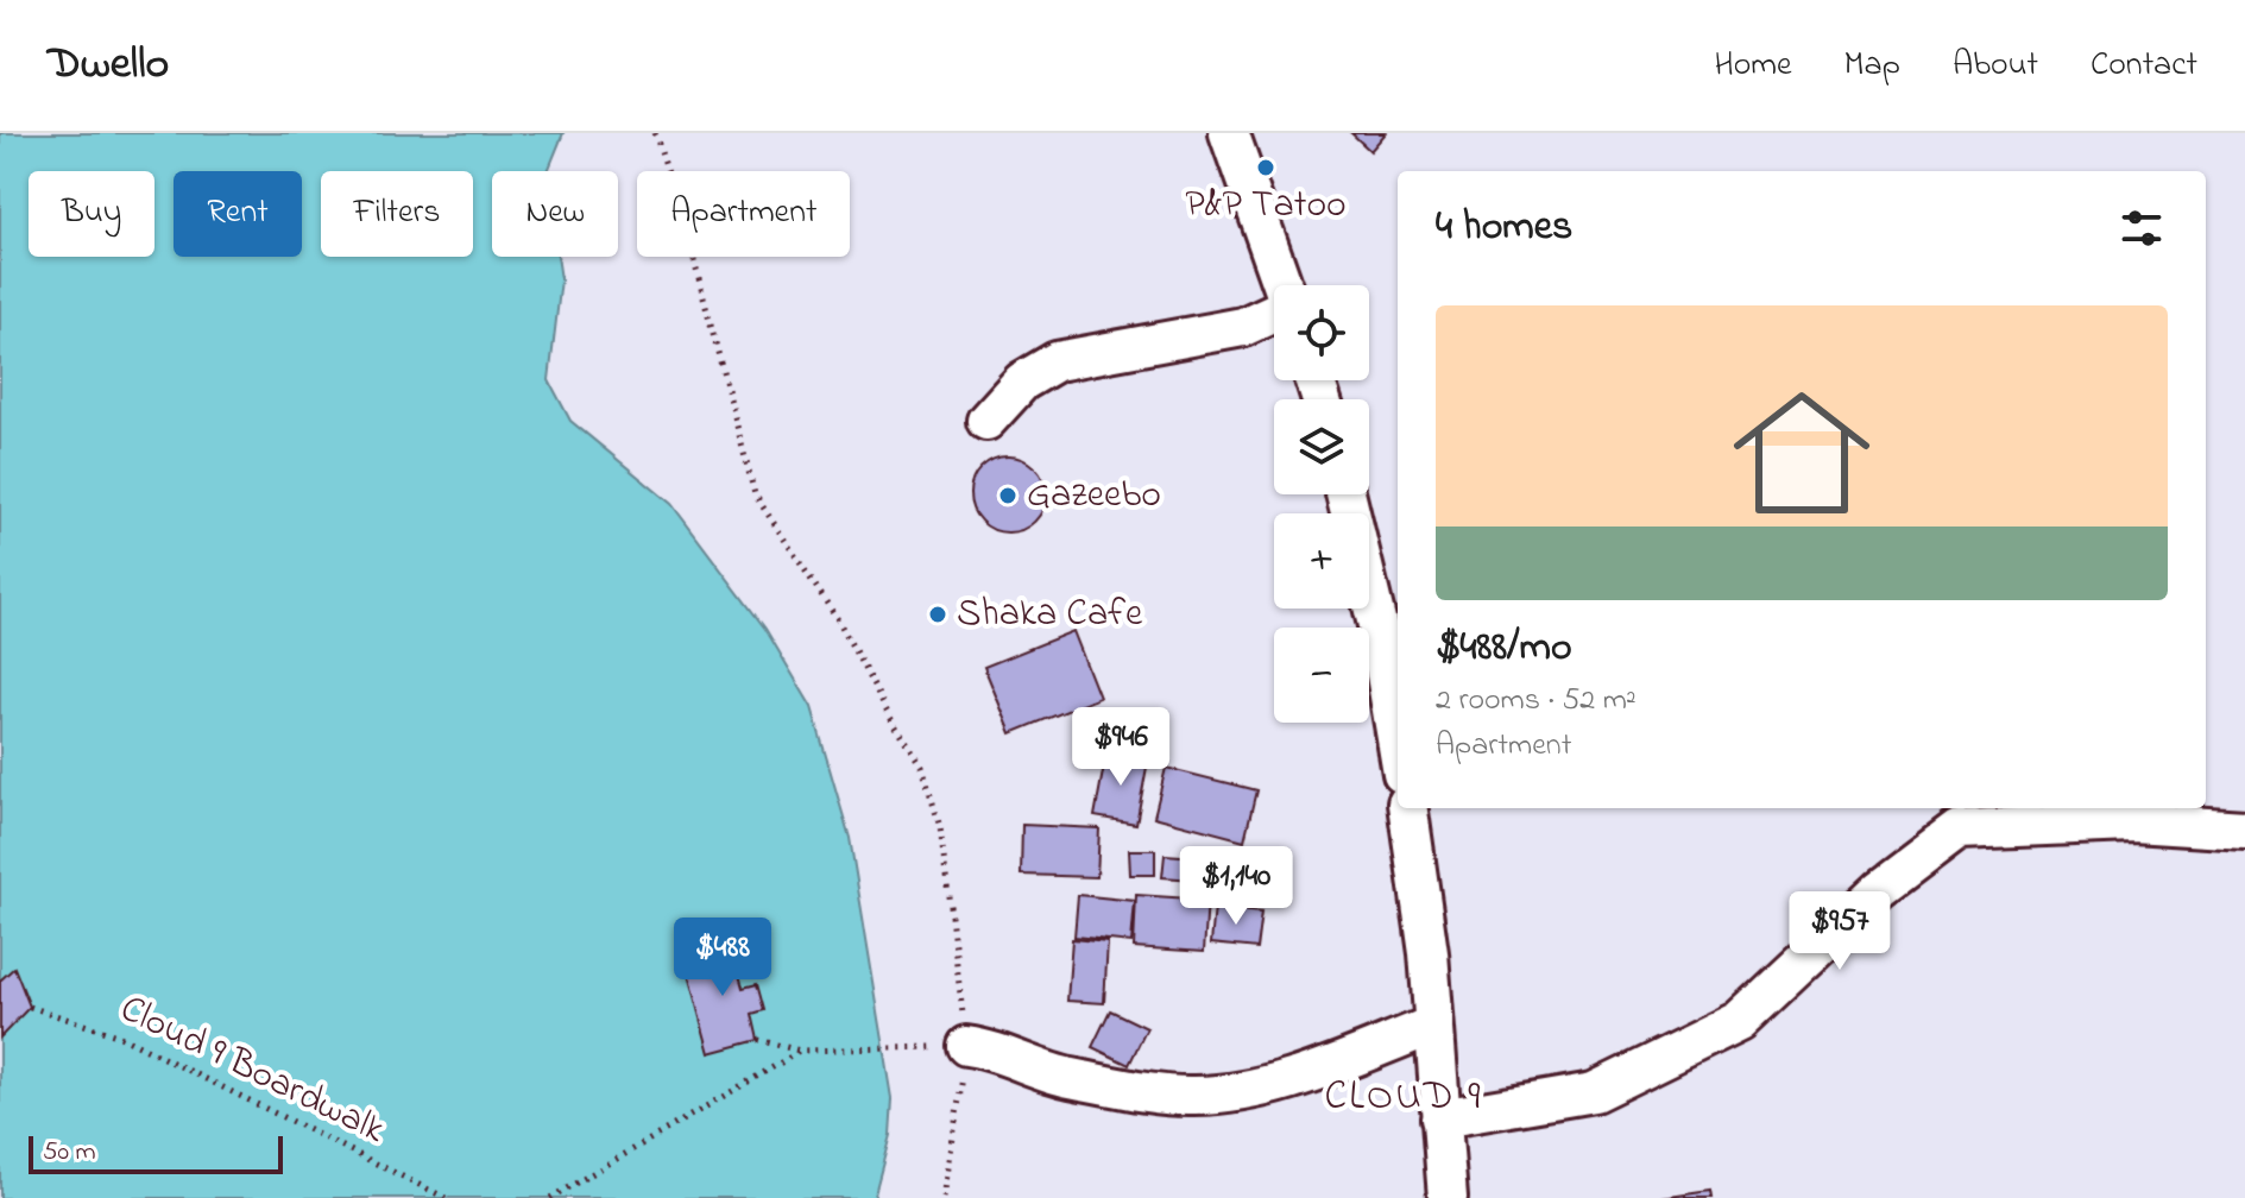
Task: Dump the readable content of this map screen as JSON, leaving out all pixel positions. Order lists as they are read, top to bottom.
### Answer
{
  "streets": {
    "path": ["Cloud 9 Boardwalk"]
  },
  "districts": ["CLOUD 9"],
  "places": ["P&P Tatoo", "Gazeebo", "Shaka Cafe"],
  "scale_bar": "50 m",
  "page": {
    "header": "Dwello",
    "nav": [
      "Home",
      "Map",
      "About",
      "Contact"
    ],
    "chip": [
      "Buy",
      "Rent",
      "Filters",
      "New",
      "Apartment"
    ],
    "heading": "4 homes",
    "map_buttons": ["+", "−"],
    "list": [
      {
        "name": "$488/mo",
        "note": "2 rooms · 52 m² · Apartment"
      }
    ],
    "price": [
      "$946",
      "$1,140",
      "$957",
      "$488"
    ],
    "scale": "50 m"
  }
}
